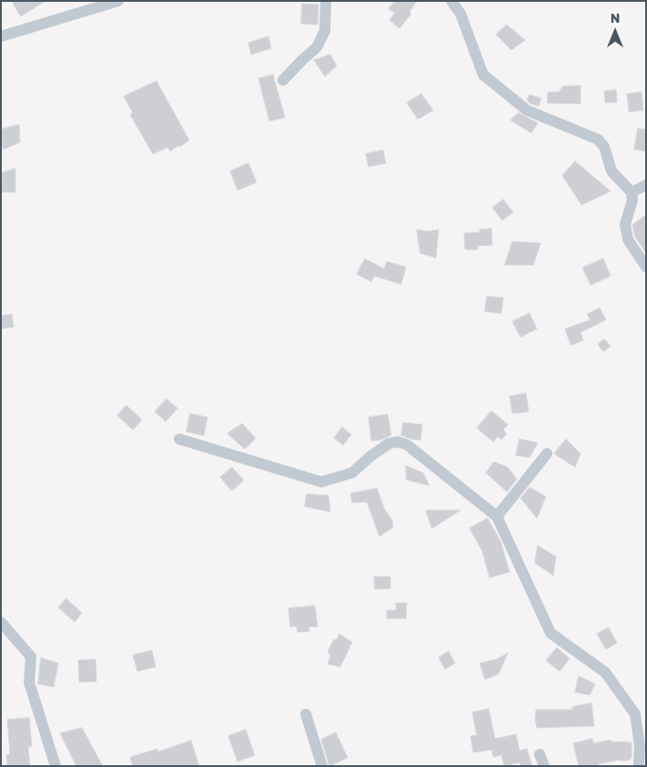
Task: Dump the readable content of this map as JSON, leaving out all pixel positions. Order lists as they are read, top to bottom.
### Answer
{
  "north": "top"
}
